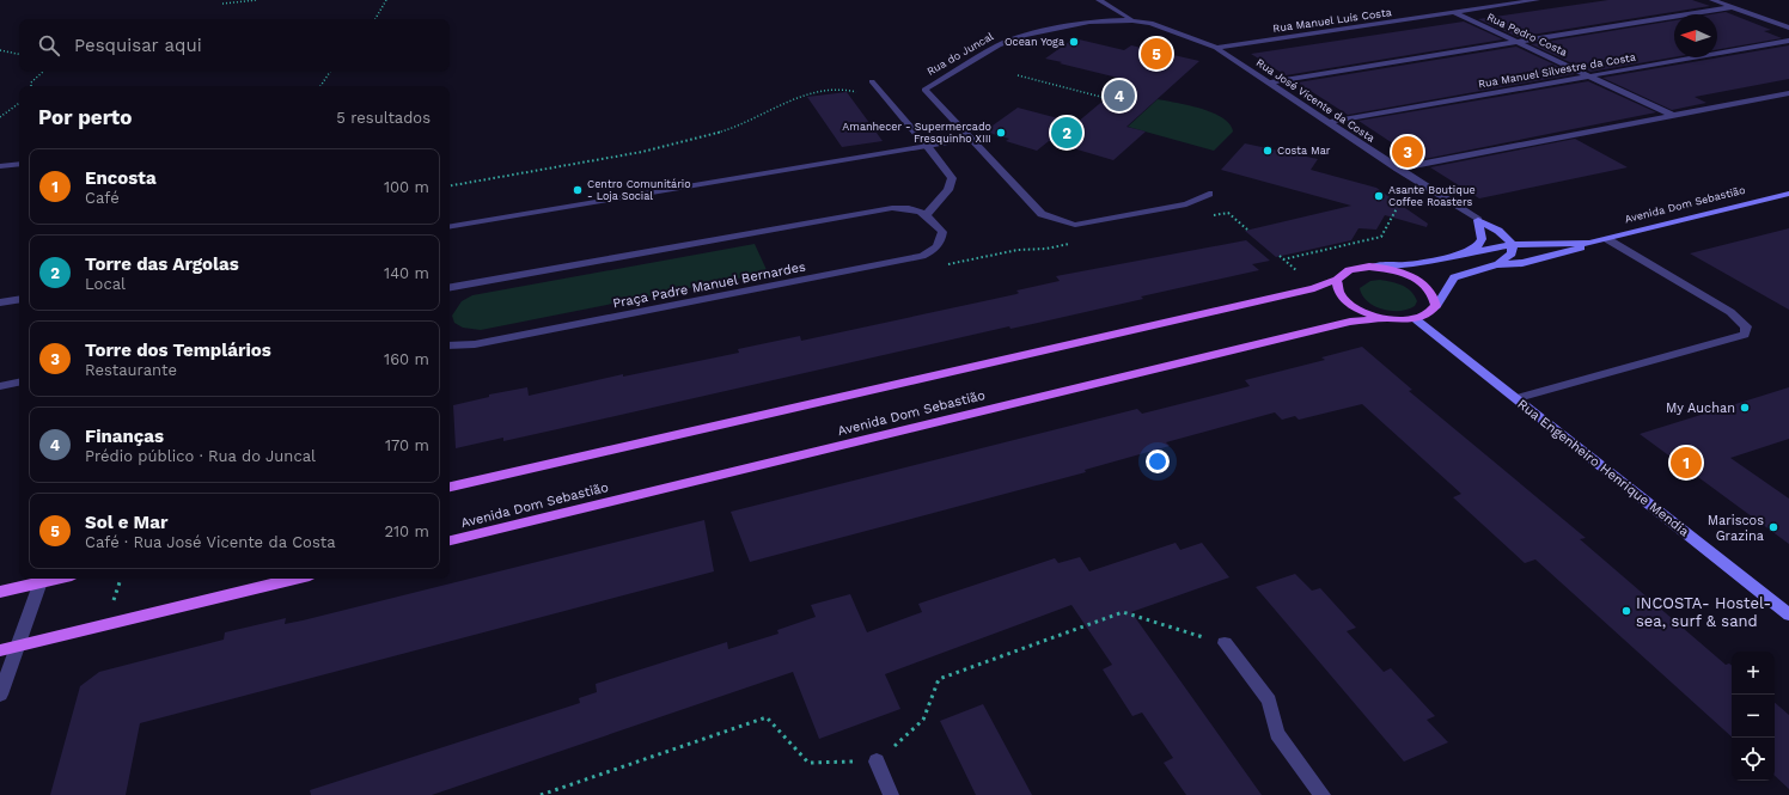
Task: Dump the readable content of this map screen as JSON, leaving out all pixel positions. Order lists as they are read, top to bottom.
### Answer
{
  "streets": {
    "main road": ["Avenida Dom Sebastião", "Rua Engenheiro Henrique Mendia"],
    "street": [
      "Rua Manuel Luís Costa",
      "Rua Pedro Costa",
      "Rua do Juncal",
      "Rua Manuel Silvestre da Costa",
      "Rua José Vicente da Costa",
      "Praça Padre Manuel Bernardes"
    ]
  },
  "crossings": [
    ["Rua Manuel Luís Costa", "Rua Pedro Costa"],
    ["Rua Manuel Luís Costa", "Rua José Vicente da Costa"],
    ["Rua Pedro Costa", "Rua Manuel Silvestre da Costa"],
    ["Rua do Juncal", "Rua José Vicente da Costa"],
    ["Rua Manuel Silvestre da Costa", "Rua José Vicente da Costa"]
  ],
  "places": [
    "Ocean Yoga",
    "Amanhecer - Supermercado Fresquinho XIII",
    "Costa Mar",
    "Centro Comunitário - Loja Social",
    "Asante Boutique Coffee Roasters",
    "My Auchan",
    "Mariscos Grazina",
    "INCOSTA- Hostel- sea, surf & sand"
  ],
  "north": "left",
  "page": {
    "search": "Pesquisar aqui",
    "pins": [
      "5",
      "4",
      "2",
      "3",
      "1"
    ],
    "heading": ["Por perto", "5 resultados"],
    "list": [
      {
        "mark": "1",
        "name": "Encosta",
        "note": "Café",
        "value": "100 m"
      },
      {
        "mark": "2",
        "name": "Torre das Argolas",
        "note": "Local",
        "value": "140 m"
      },
      {
        "mark": "3",
        "name": "Torre dos Templários",
        "note": "Restaurante",
        "value": "160 m"
      },
      {
        "mark": "4",
        "name": "Finanças",
        "note": "Prédio público · Rua do Juncal",
        "value": "170 m"
      },
      {
        "mark": "5",
        "name": "Sol e Mar",
        "note": "Café · Rua José Vicente da Costa",
        "value": "210 m"
      }
    ],
    "map_buttons": ["+", "−"]
  }
}
